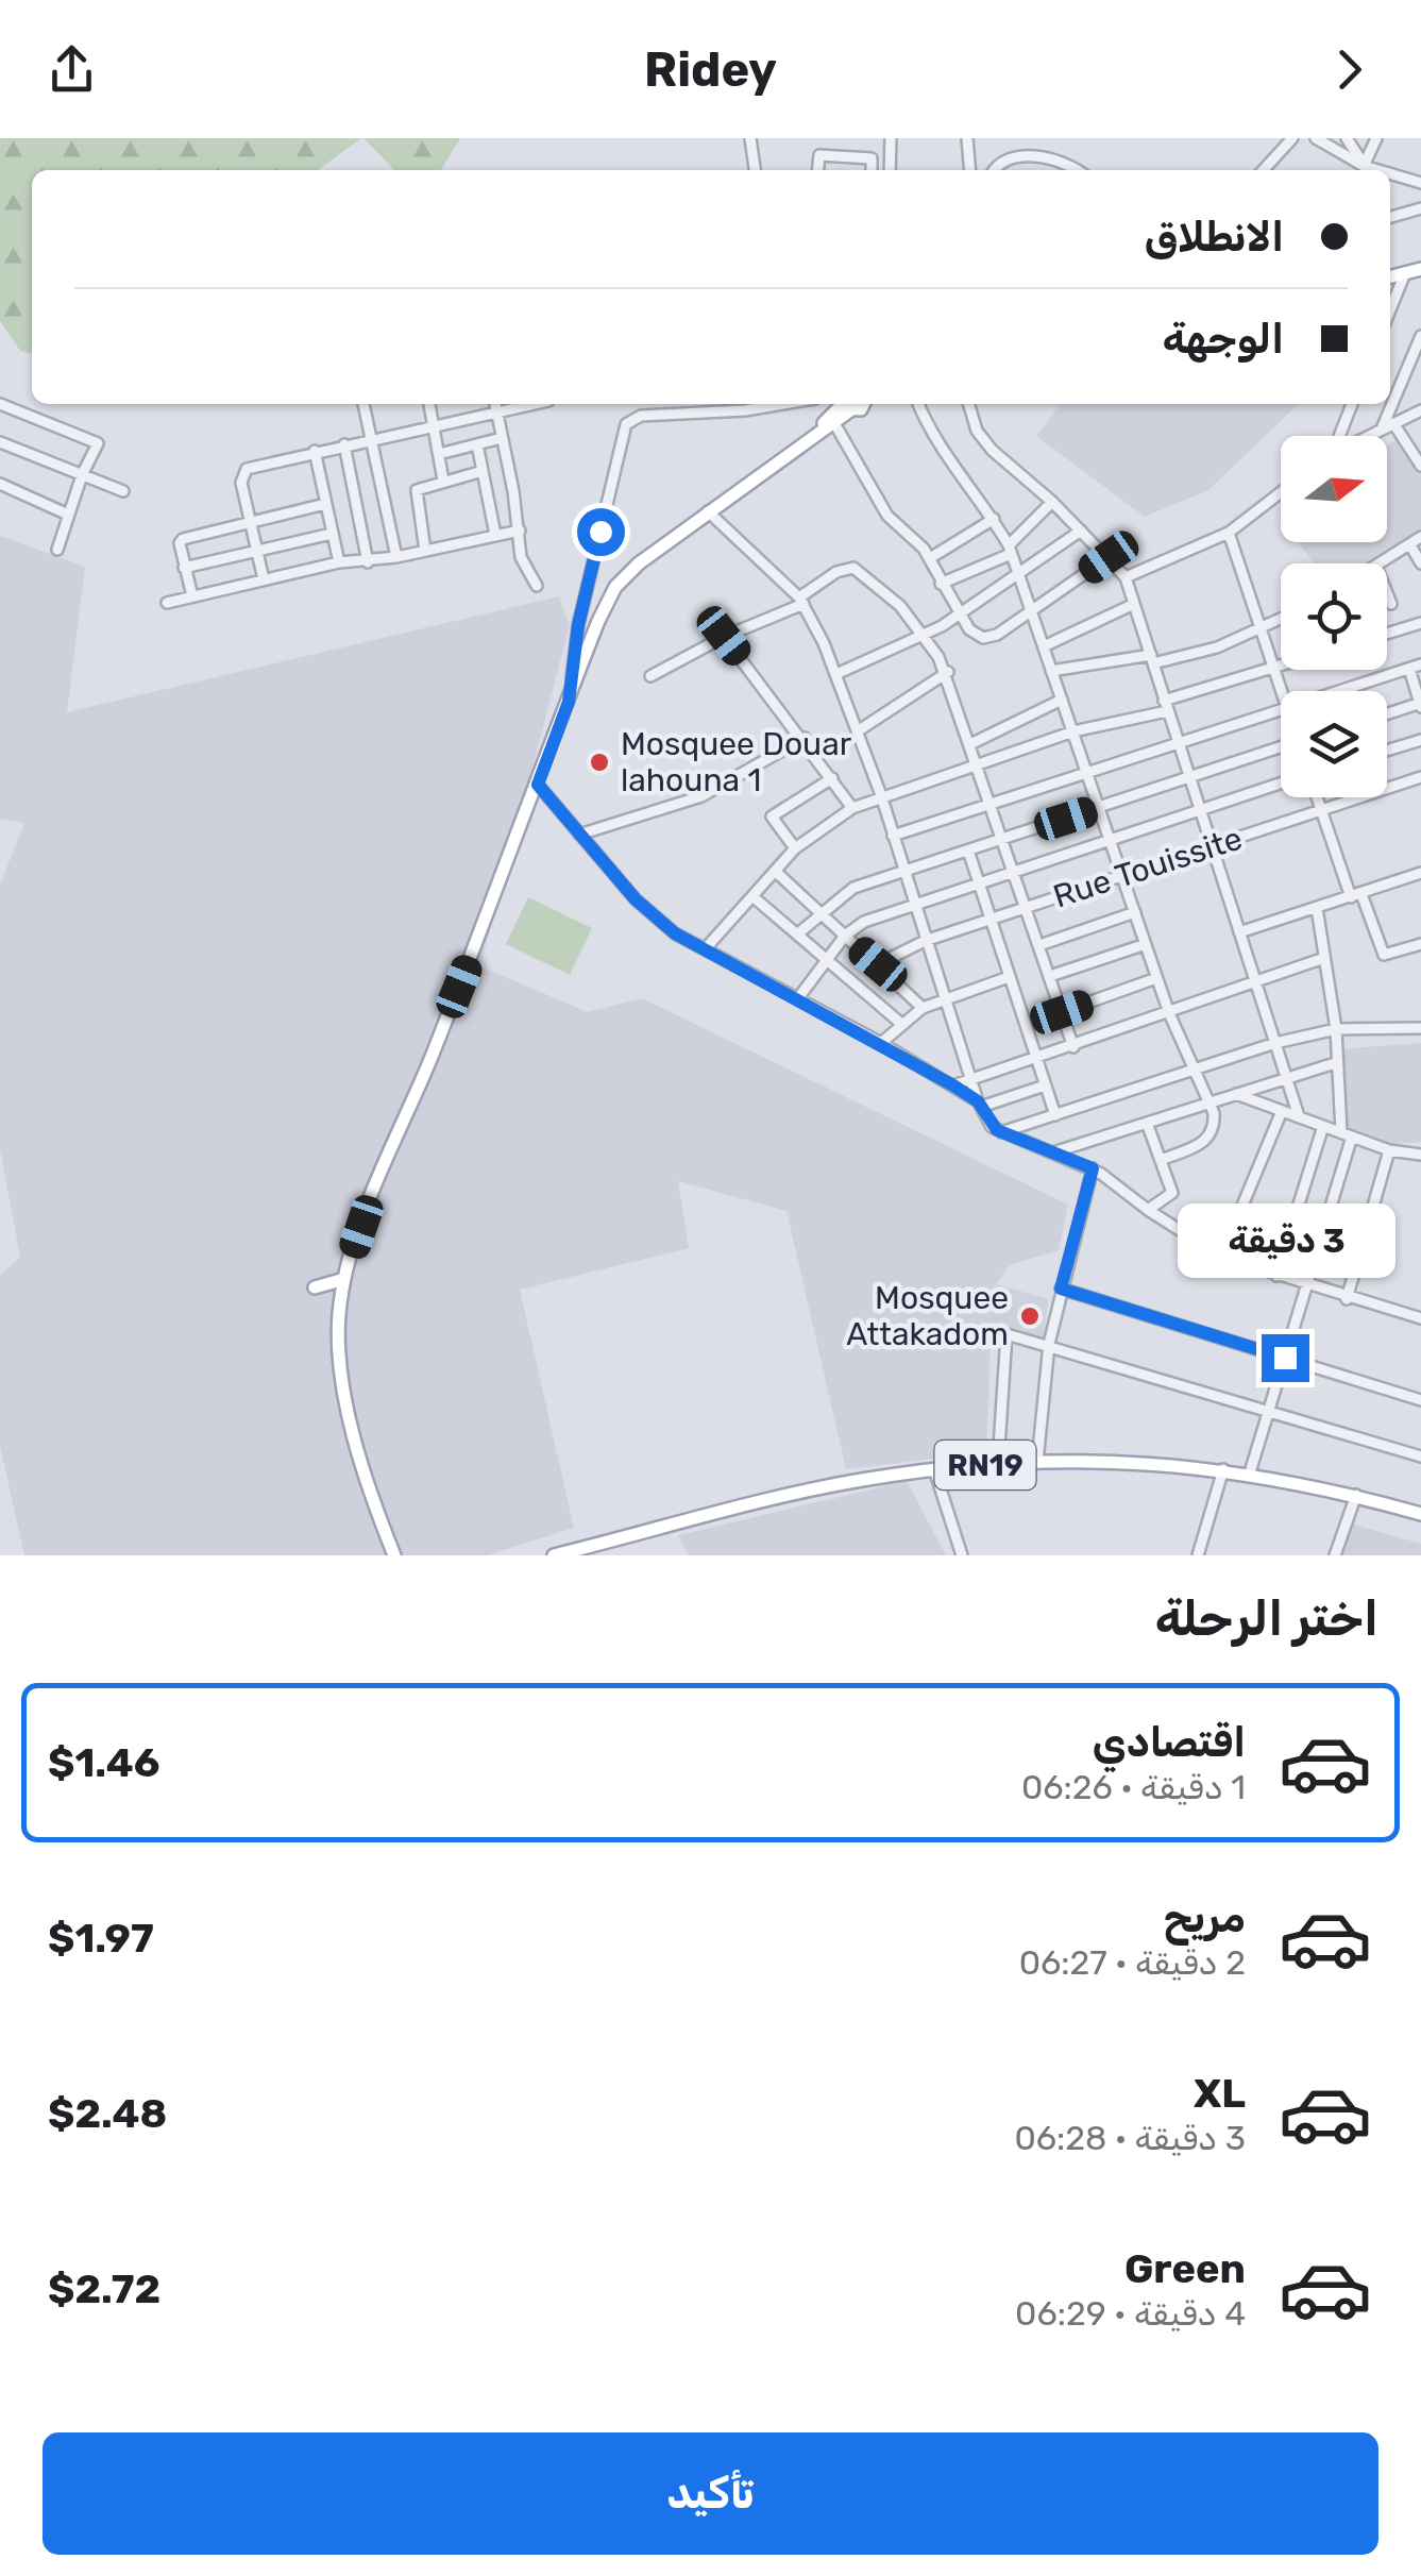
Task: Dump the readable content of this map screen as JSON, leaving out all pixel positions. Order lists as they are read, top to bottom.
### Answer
{
  "streets": {
    "main road": ["RN19"],
    "street": ["Rue Touissite"]
  },
  "places": ["Mosquee Douar lahouna 1", "Mosquee Attakadom"],
  "north": "right",
  "page": {
    "header": "Ridey",
    "banner": ["الانطلاق", "الوجهة"],
    "bubble": "3 دقيقة",
    "heading": "اختر الرحلة",
    "list": [
      {
        "name": "اقتصادي",
        "note": "1 دقيقة · 06:26",
        "value": "$1.46"
      },
      {
        "name": "مريح",
        "note": "2 دقيقة · 06:27",
        "value": "$1.97"
      },
      {
        "name": "XL",
        "note": "3 دقيقة · 06:28",
        "value": "$2.48"
      },
      {
        "name": "Green",
        "note": "4 دقيقة · 06:29",
        "value": "$2.72"
      }
    ],
    "buttons": "تأكيد"
  }
}
